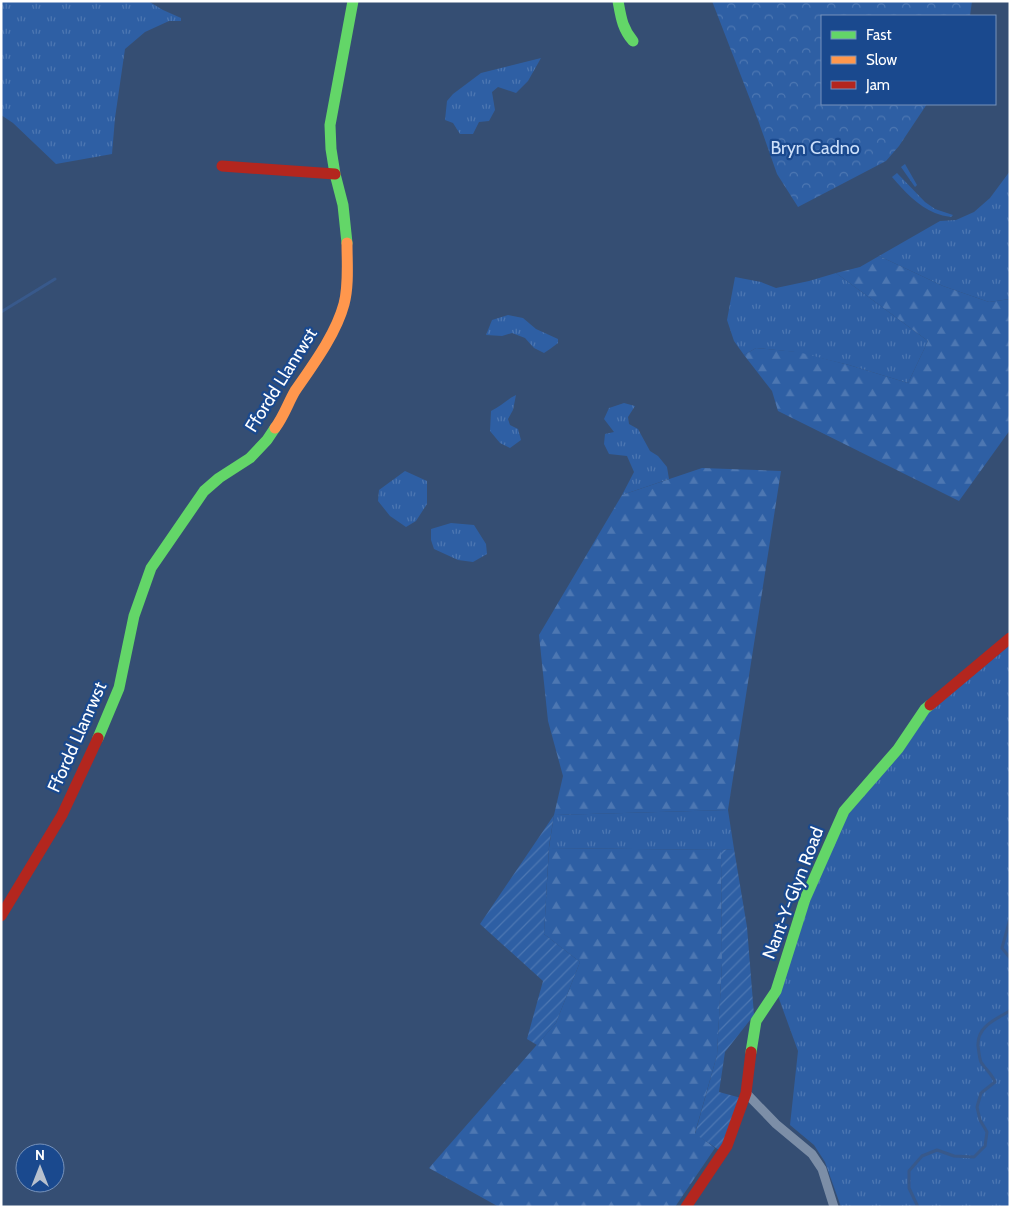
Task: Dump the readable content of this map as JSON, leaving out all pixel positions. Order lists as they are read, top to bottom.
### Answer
{
  "streets": {
    "main road": ["Ffordd Llanrwst", "Nant-Y-Glyn Road"]
  },
  "parks": ["Bryn Cadno"],
  "legend": ["Fast", "Slow", "Jam"],
  "north": "top"
}
